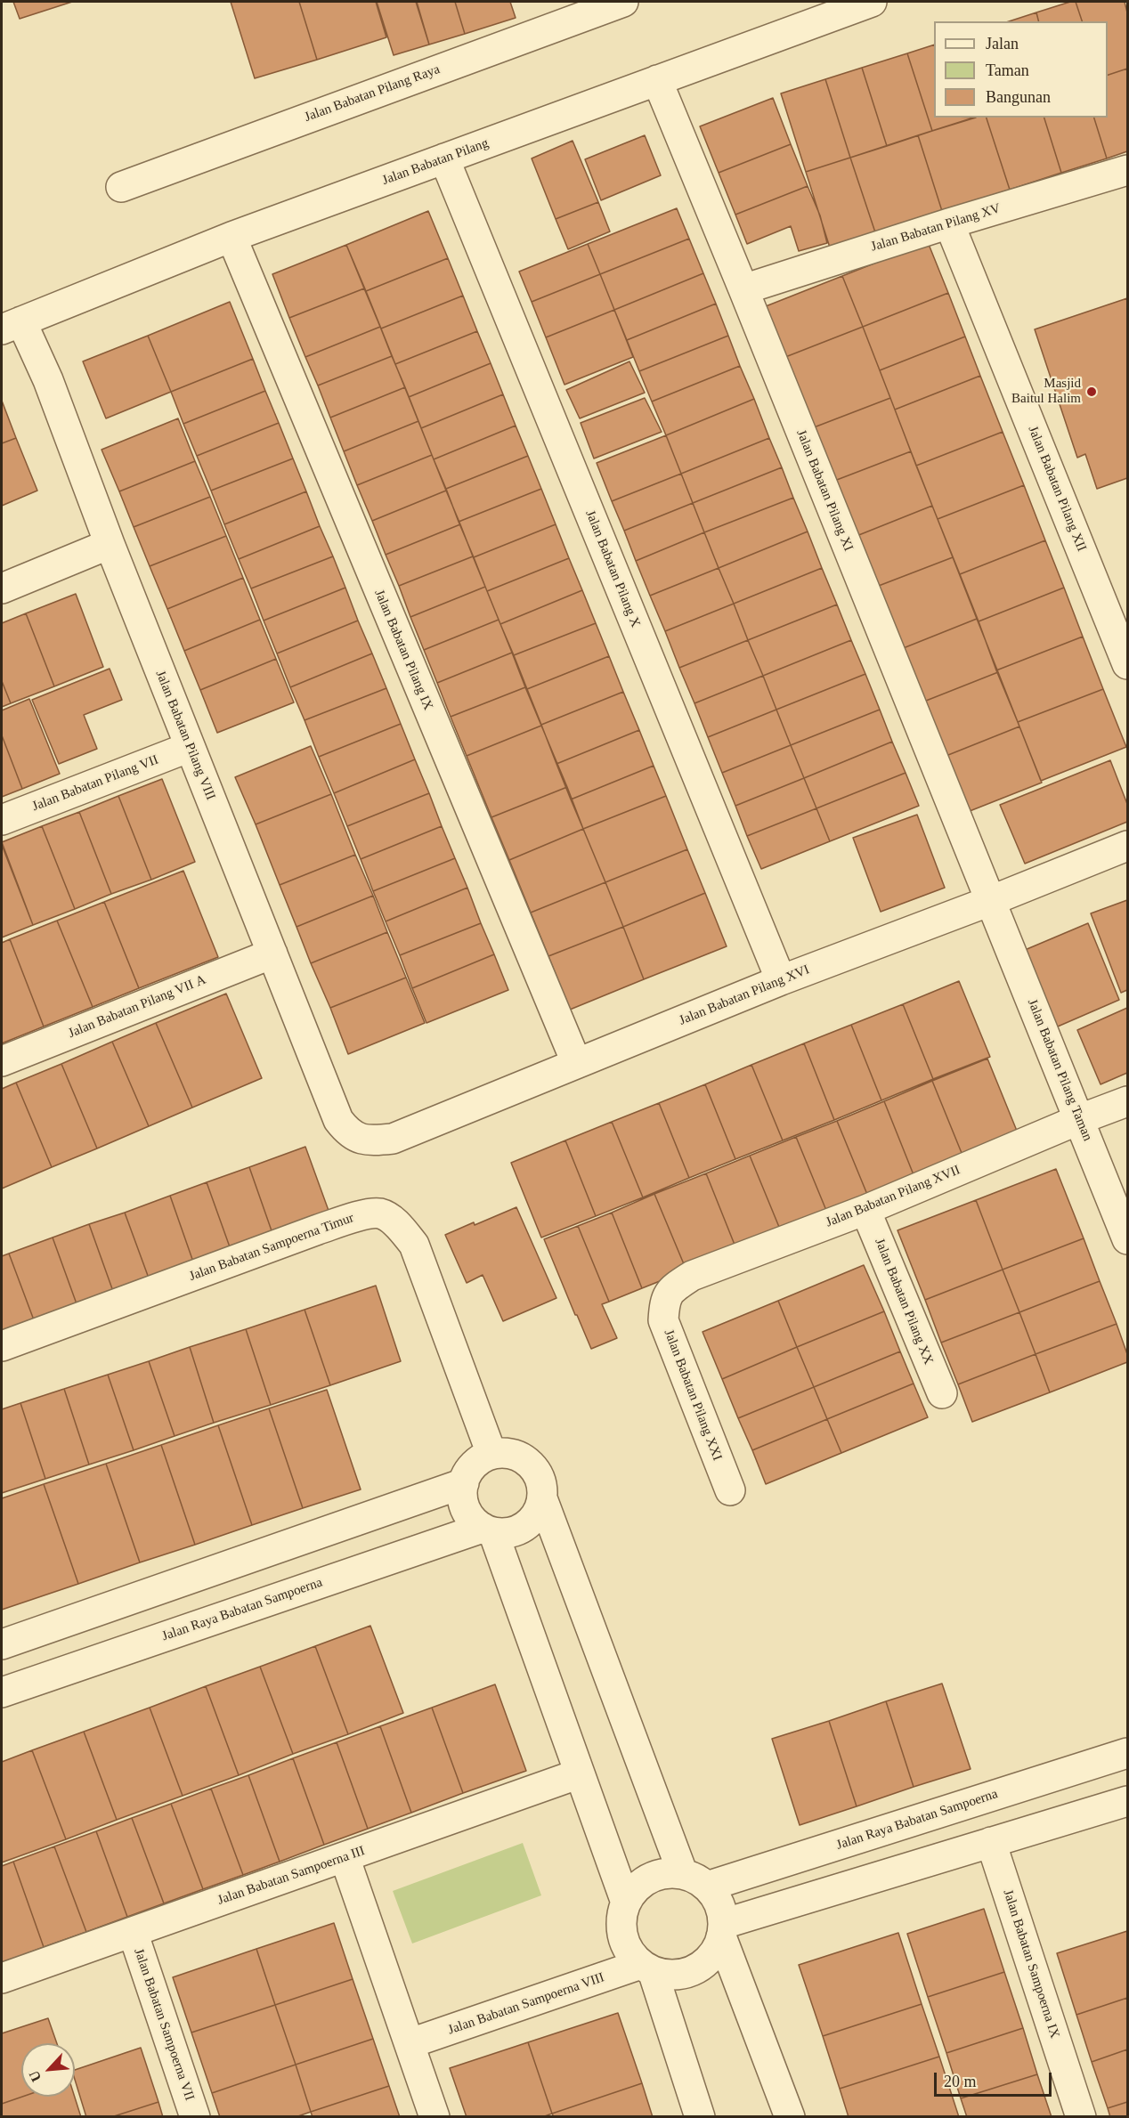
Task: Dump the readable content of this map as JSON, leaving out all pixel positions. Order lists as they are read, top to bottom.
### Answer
{
  "streets": {
    "street": [
      "Jalan Babatan Pilang Raya",
      "Jalan Babatan Pilang",
      "Jalan Babatan Pilang XV",
      "Jalan Babatan Pilang XII",
      "Jalan Babatan Pilang XI",
      "Jalan Babatan Pilang X",
      "Jalan Babatan Pilang IX",
      "Jalan Babatan Pilang VIII",
      "Jalan Babatan Pilang VII",
      "Jalan Babatan Pilang XVI",
      "Jalan Babatan Pilang VII A",
      "Jalan Babatan Pilang Taman",
      "Jalan Babatan Pilang XVII",
      "Jalan Babatan Sampoerna Timur",
      "Jalan Babatan Pilang XX",
      "Jalan Babatan Pilang XXI",
      "Jalan Raya Babatan Sampoerna",
      "Jalan Babatan Sampoerna III",
      "Jalan Babatan Sampoerna IX",
      "Jalan Babatan Sampoerna VIII",
      "Jalan Babatan Sampoerna VII"
    ]
  },
  "crossings": [
    ["Jalan Babatan Pilang", "Jalan Babatan Pilang XI"],
    ["Jalan Babatan Pilang", "Jalan Babatan Pilang X"],
    ["Jalan Babatan Pilang", "Jalan Babatan Pilang IX"],
    ["Jalan Babatan Pilang", "Jalan Babatan Pilang VIII"],
    ["Jalan Babatan Pilang XV", "Jalan Babatan Pilang XII"],
    ["Jalan Babatan Pilang XV", "Jalan Babatan Pilang XI"],
    ["Jalan Babatan Pilang XI", "Jalan Babatan Pilang XVI"],
    ["Jalan Babatan Pilang XI", "Jalan Babatan Pilang Taman"],
    ["Jalan Babatan Pilang X", "Jalan Babatan Pilang XVI"],
    ["Jalan Babatan Pilang IX", "Jalan Babatan Pilang XVI"],
    ["Jalan Babatan Pilang VIII", "Jalan Babatan Pilang VII"],
    ["Jalan Babatan Pilang VIII", "Jalan Babatan Pilang XVI"],
    ["Jalan Babatan Pilang VIII", "Jalan Babatan Pilang VII A"],
    ["Jalan Babatan Pilang XVI", "Jalan Babatan Pilang Taman"],
    ["Jalan Babatan Pilang Taman", "Jalan Babatan Pilang XVII"],
    ["Jalan Babatan Pilang XVII", "Jalan Babatan Pilang XX"],
    ["Jalan Babatan Pilang XVII", "Jalan Babatan Pilang XXI"],
    ["Jalan Babatan Sampoerna Timur", "Jalan Raya Babatan Sampoerna"],
    ["Jalan Raya Babatan Sampoerna", "Jalan Babatan Sampoerna VIII"],
    ["Jalan Babatan Sampoerna III", "Jalan Babatan Sampoerna VII"]
  ],
  "places": ["Masjid Baitul Halim"],
  "legend": ["Jalan", "Taman", "Bangunan"],
  "scale_bar": "20 m",
  "north": "bottom left"
}
